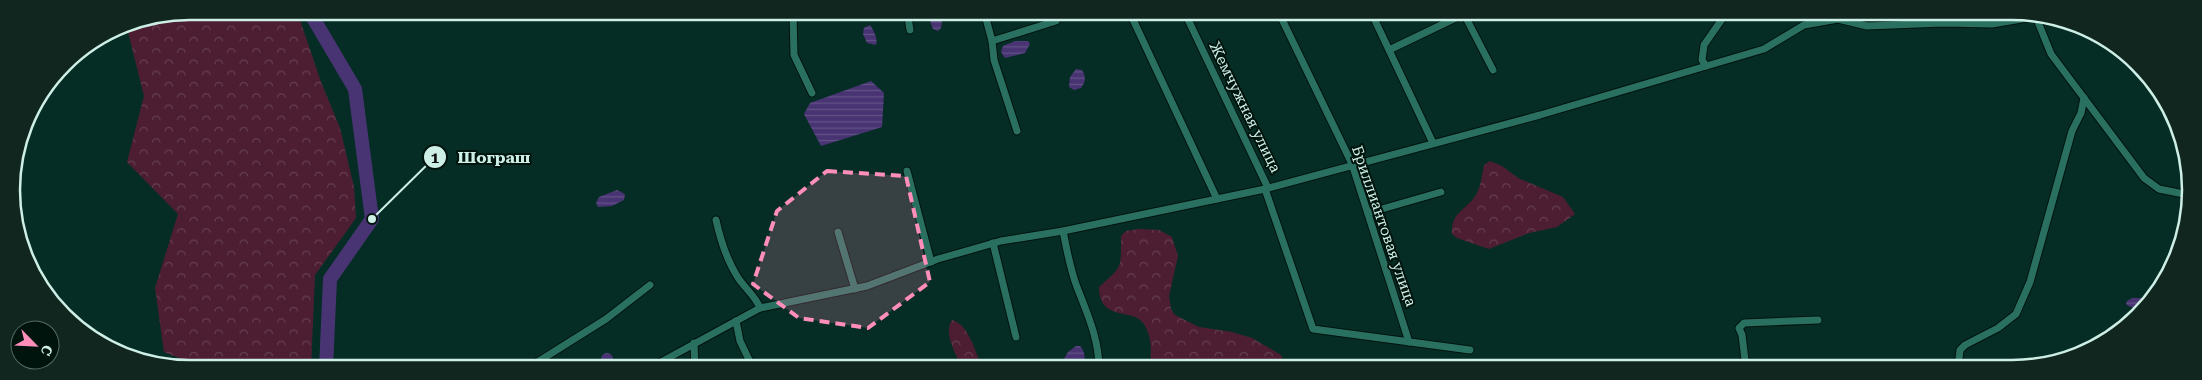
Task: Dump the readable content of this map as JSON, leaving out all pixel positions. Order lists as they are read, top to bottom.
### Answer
{
  "streets": {
    "street": ["Жемчужная улица", "Бриллиантовая улица"]
  },
  "crossings": [
    ["Жемчужная улица", "Бриллиантовая улица"]
  ],
  "places": ["Шограш"],
  "north": "bottom right"
}
